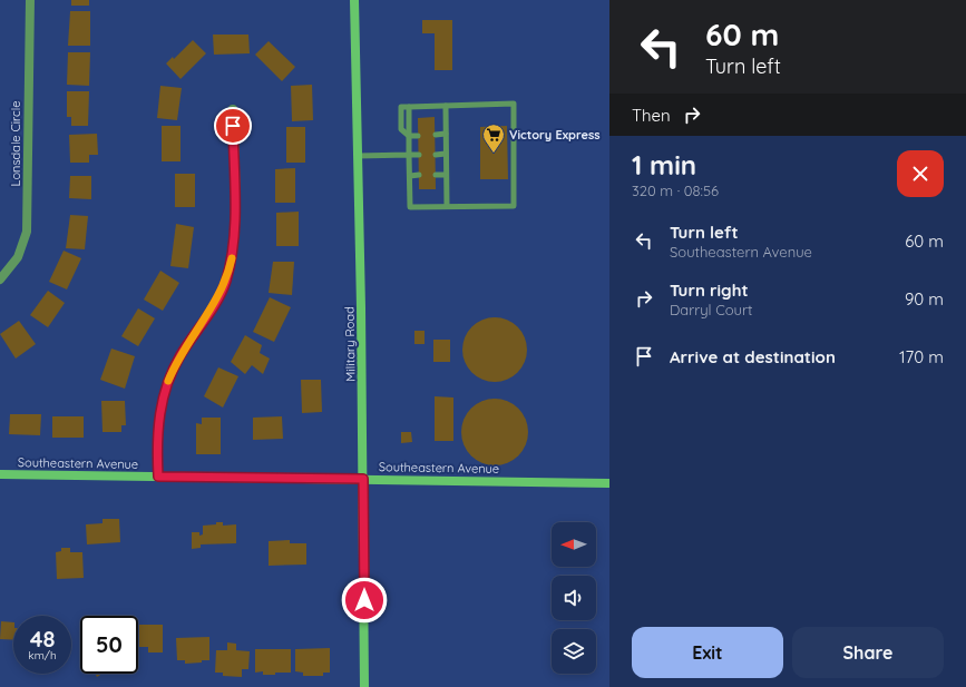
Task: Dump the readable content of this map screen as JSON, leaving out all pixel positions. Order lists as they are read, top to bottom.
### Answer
{
  "streets": {
    "main road": ["Military Road", "Southeastern Avenue"],
    "street": ["Lonsdale Circle"]
  },
  "crossings": [
    ["Military Road", "Southeastern Avenue"]
  ],
  "places": {
    "supermarket": ["Victory Express"]
  },
  "north": "left",
  "page": {
    "turn": ["60 m", "Turn left"],
    "then": "Then",
    "heading": ["1 min", "320 m · 08:56"],
    "list": [
      {
        "name": "Turn left",
        "note": "Southeastern Avenue",
        "value": "60 m"
      },
      {
        "name": "Turn right",
        "note": "Darryl Court",
        "value": "90 m"
      },
      {
        "name": "Arrive at destination",
        "value": "170 m"
      }
    ],
    "speed": "48 km/h",
    "limit": "50",
    "buttons": ["Exit", "Share"]
  }
}
